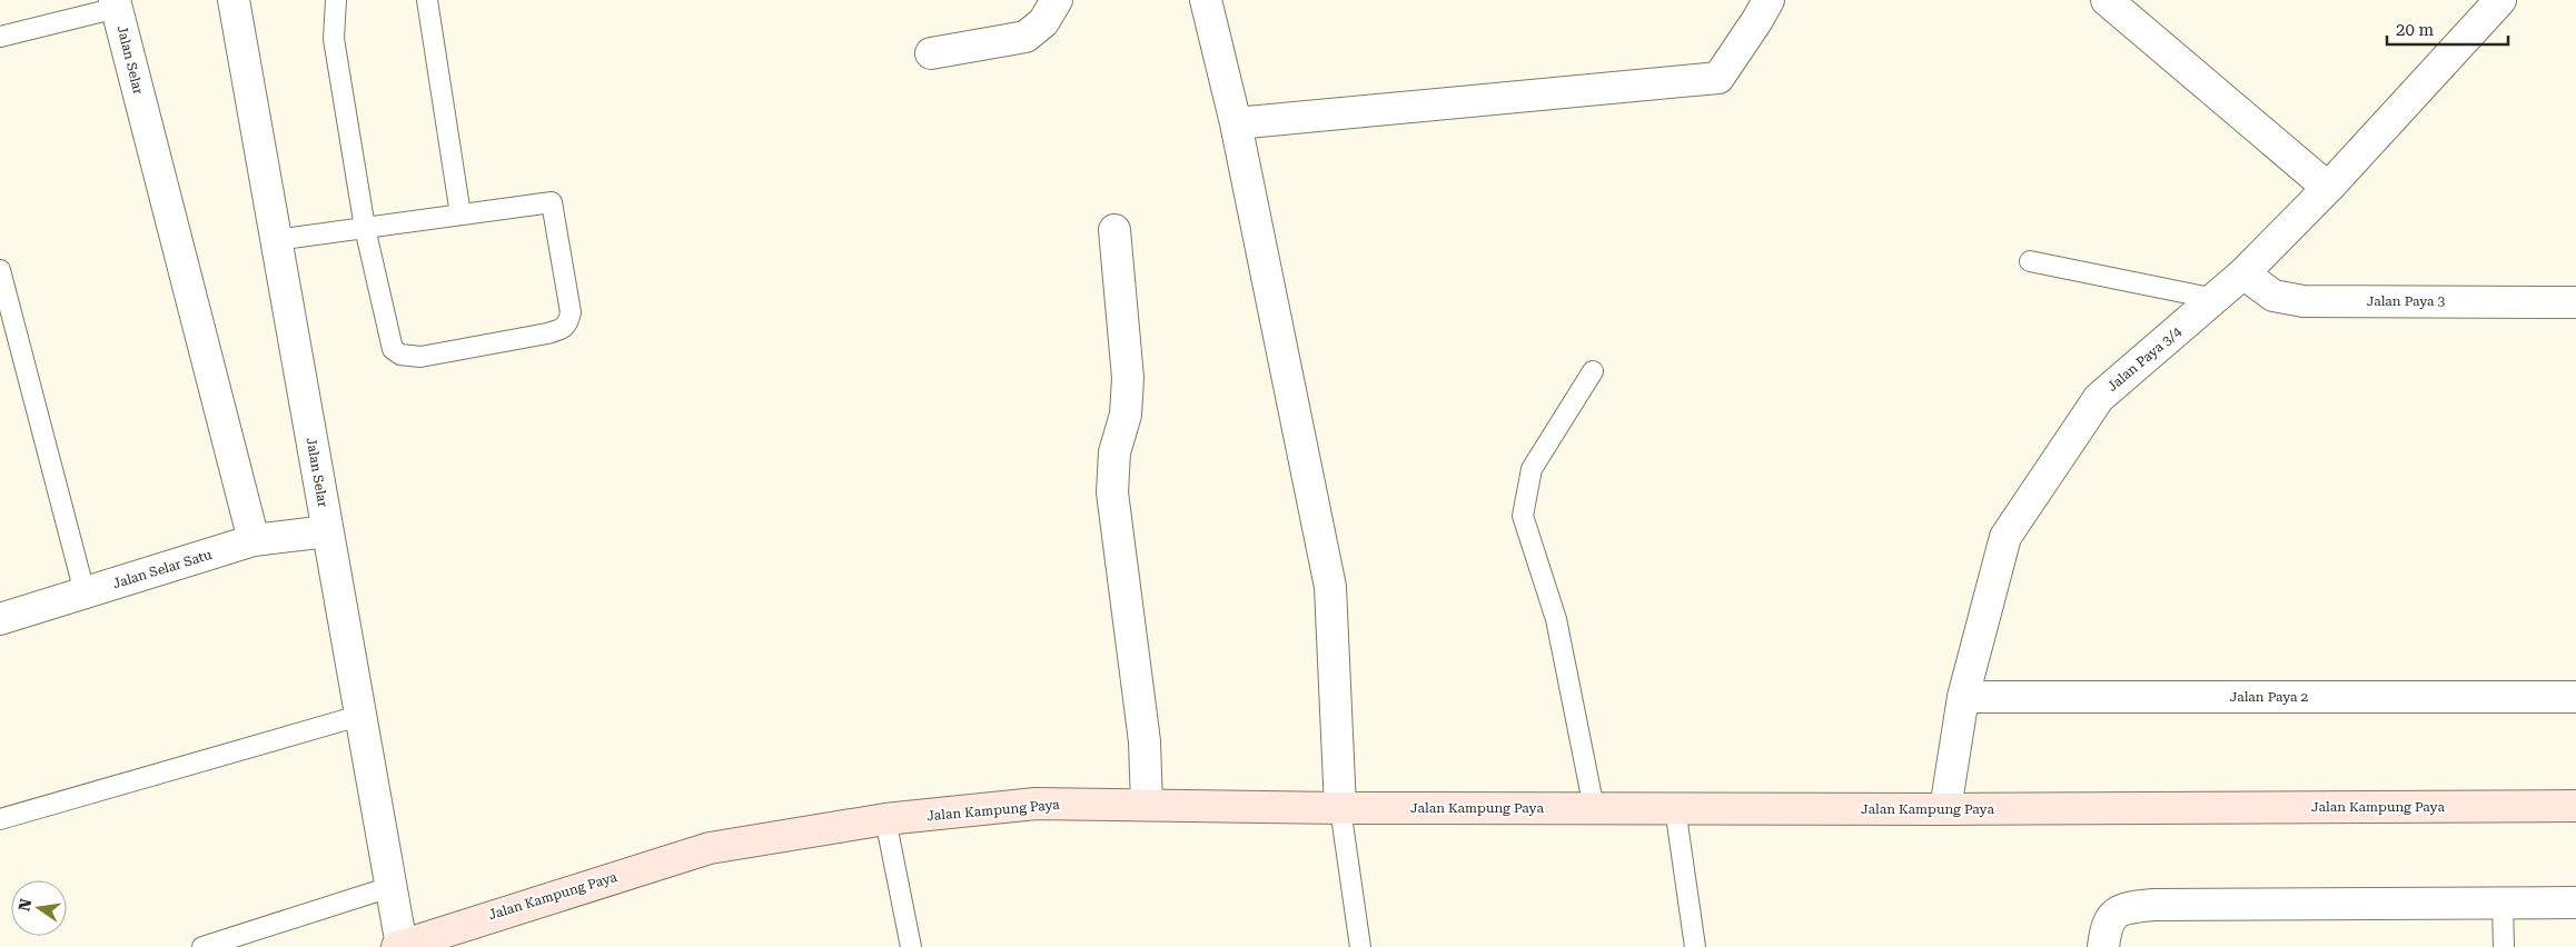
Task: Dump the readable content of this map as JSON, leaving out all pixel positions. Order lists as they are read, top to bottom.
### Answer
{
  "streets": {
    "street": [
      "Jalan Selar",
      "Jalan Paya 3",
      "Jalan Paya 3/4",
      "Jalan Selar Satu",
      "Jalan Paya 2",
      "Jalan Kampung Paya"
    ]
  },
  "crossings": [
    ["Jalan Selar", "Jalan Selar Satu"],
    ["Jalan Selar", "Jalan Kampung Paya"],
    ["Jalan Paya 3", "Jalan Paya 3/4"],
    ["Jalan Paya 3/4", "Jalan Paya 2"],
    ["Jalan Paya 3/4", "Jalan Kampung Paya"]
  ],
  "scale_bar": "20 m",
  "north": "left"
}
